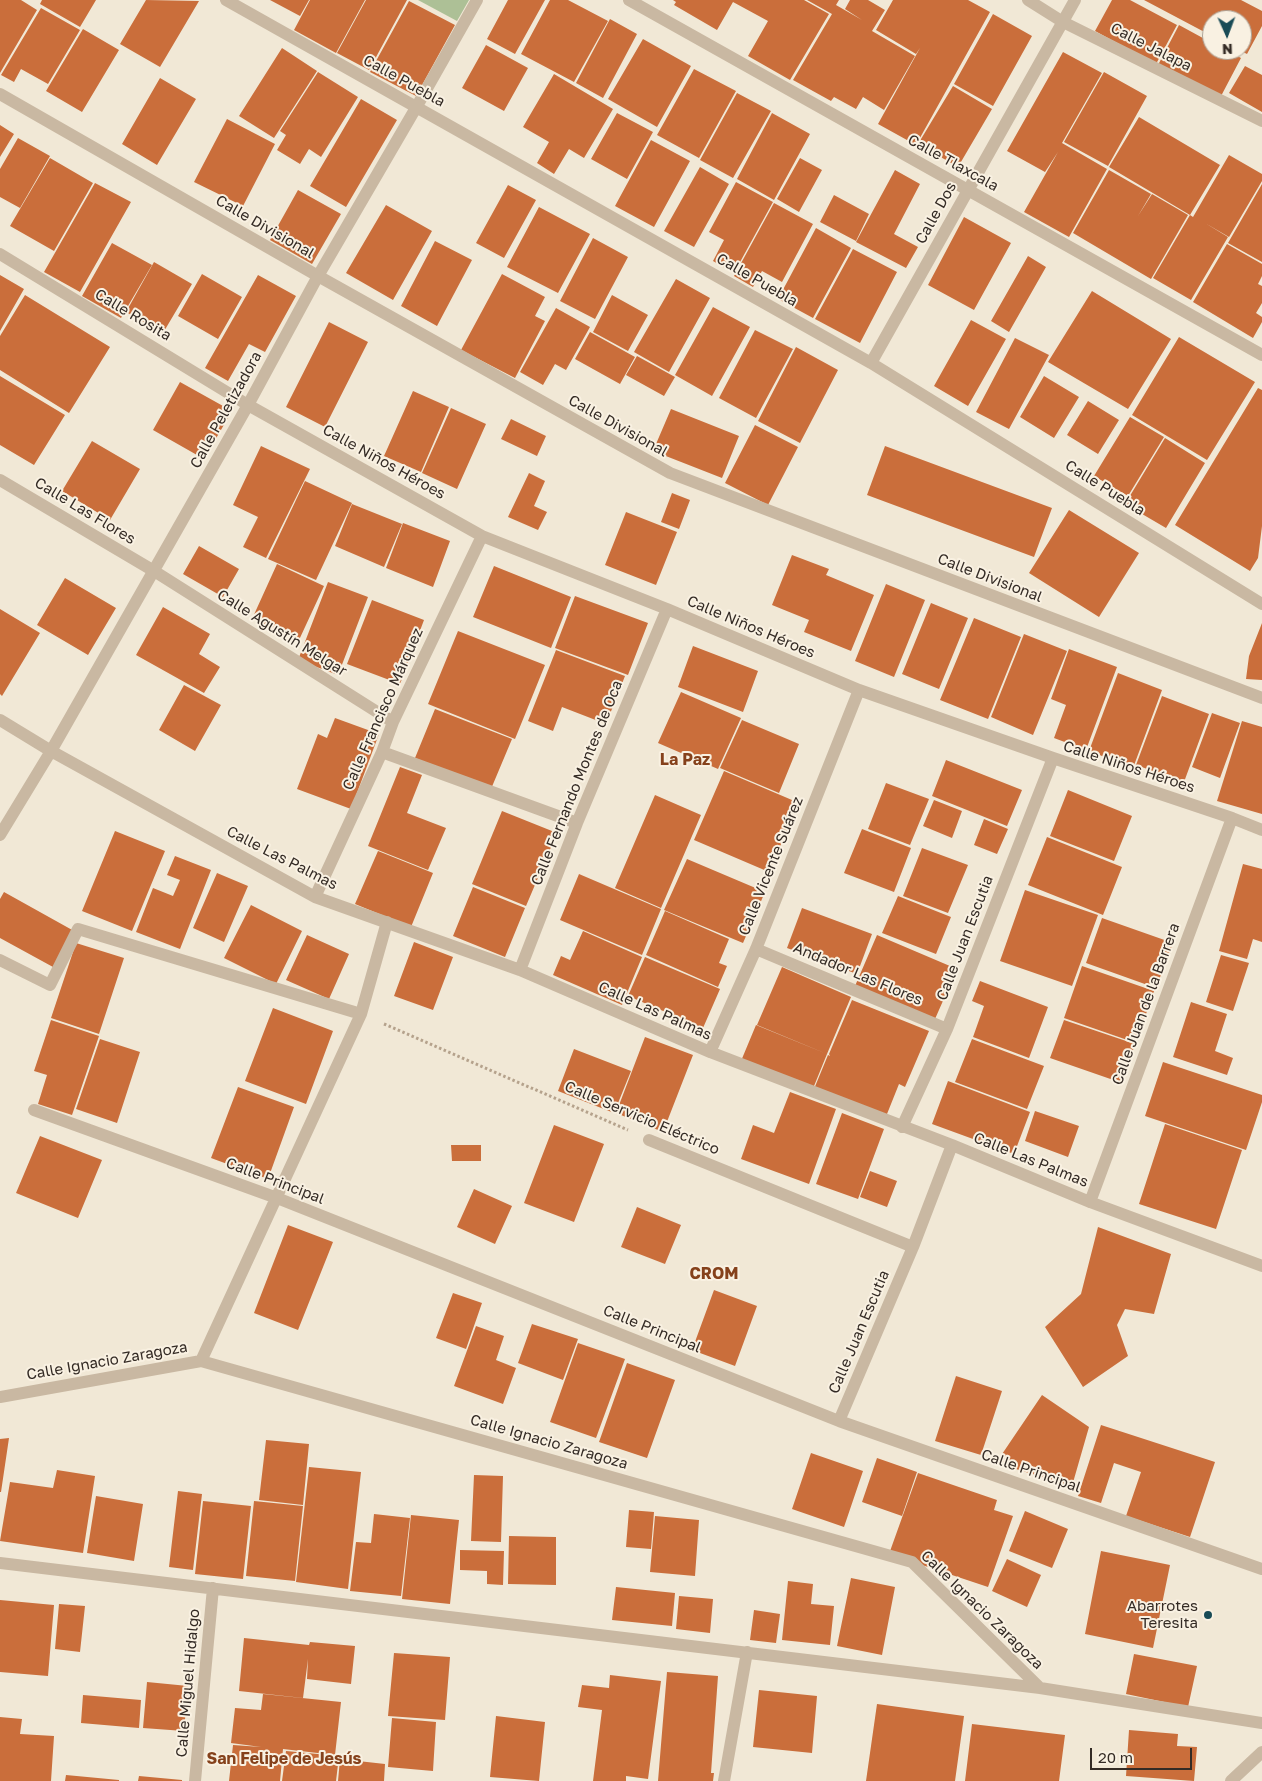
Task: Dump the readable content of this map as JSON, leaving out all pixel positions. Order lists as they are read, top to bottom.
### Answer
{
  "streets": {
    "street": [
      "Calle Jalapa",
      "Calle Puebla",
      "Calle Tlaxcala",
      "Calle Dos",
      "Calle Divisional",
      "Calle Rosita",
      "Calle Peletizadora",
      "Calle Niños Héroes",
      "Calle Las Flores",
      "Calle Agustín Melgar",
      "Calle Francisco Márquez",
      "Calle Fernando Montes de Oca",
      "Calle Las Palmas",
      "Calle Vicente Suárez",
      "Calle Juan Escutia",
      "Andador Las Flores",
      "Calle Juan de la Barrera",
      "Calle Servicio Eléctrico",
      "Calle Principal",
      "Calle Ignacio Zaragoza",
      "Calle Miguel Hidalgo"
    ]
  },
  "crossings": [
    ["Calle Jalapa", "Calle Dos"],
    ["Calle Puebla", "Calle Dos"],
    ["Calle Puebla", "Calle Peletizadora"],
    ["Calle Tlaxcala", "Calle Dos"],
    ["Calle Divisional", "Calle Peletizadora"],
    ["Calle Rosita", "Calle Peletizadora"],
    ["Calle Rosita", "Calle Niños Héroes"],
    ["Calle Peletizadora", "Calle Niños Héroes"],
    ["Calle Peletizadora", "Calle Las Flores"],
    ["Calle Peletizadora", "Calle Agustín Melgar"],
    ["Calle Peletizadora", "Calle Las Palmas"],
    ["Calle Niños Héroes", "Calle Francisco Márquez"],
    ["Calle Niños Héroes", "Calle Fernando Montes de Oca"],
    ["Calle Niños Héroes", "Calle Vicente Suárez"],
    ["Calle Niños Héroes", "Calle Juan Escutia"],
    ["Calle Niños Héroes", "Calle Juan de la Barrera"],
    ["Calle Las Flores", "Calle Agustín Melgar"],
    ["Calle Agustín Melgar", "Calle Francisco Márquez"],
    ["Calle Francisco Márquez", "Calle Las Palmas"],
    ["Calle Fernando Montes de Oca", "Calle Las Palmas"],
    ["Calle Las Palmas", "Calle Vicente Suárez"],
    ["Calle Las Palmas", "Calle Juan Escutia"],
    ["Calle Las Palmas", "Calle Juan de la Barrera"],
    ["Calle Vicente Suárez", "Andador Las Flores"],
    ["Calle Juan Escutia", "Andador Las Flores"],
    ["Calle Juan Escutia", "Calle Servicio Eléctrico"],
    ["Calle Juan Escutia", "Calle Principal"],
    ["Calle Ignacio Zaragoza", "Calle Miguel Hidalgo"]
  ],
  "districts": ["La Paz", "CROM", "San Felipe de Jesús"],
  "places": ["Abarrotes Teresita"],
  "scale_bar": "20 m",
  "north": "bottom"
}
